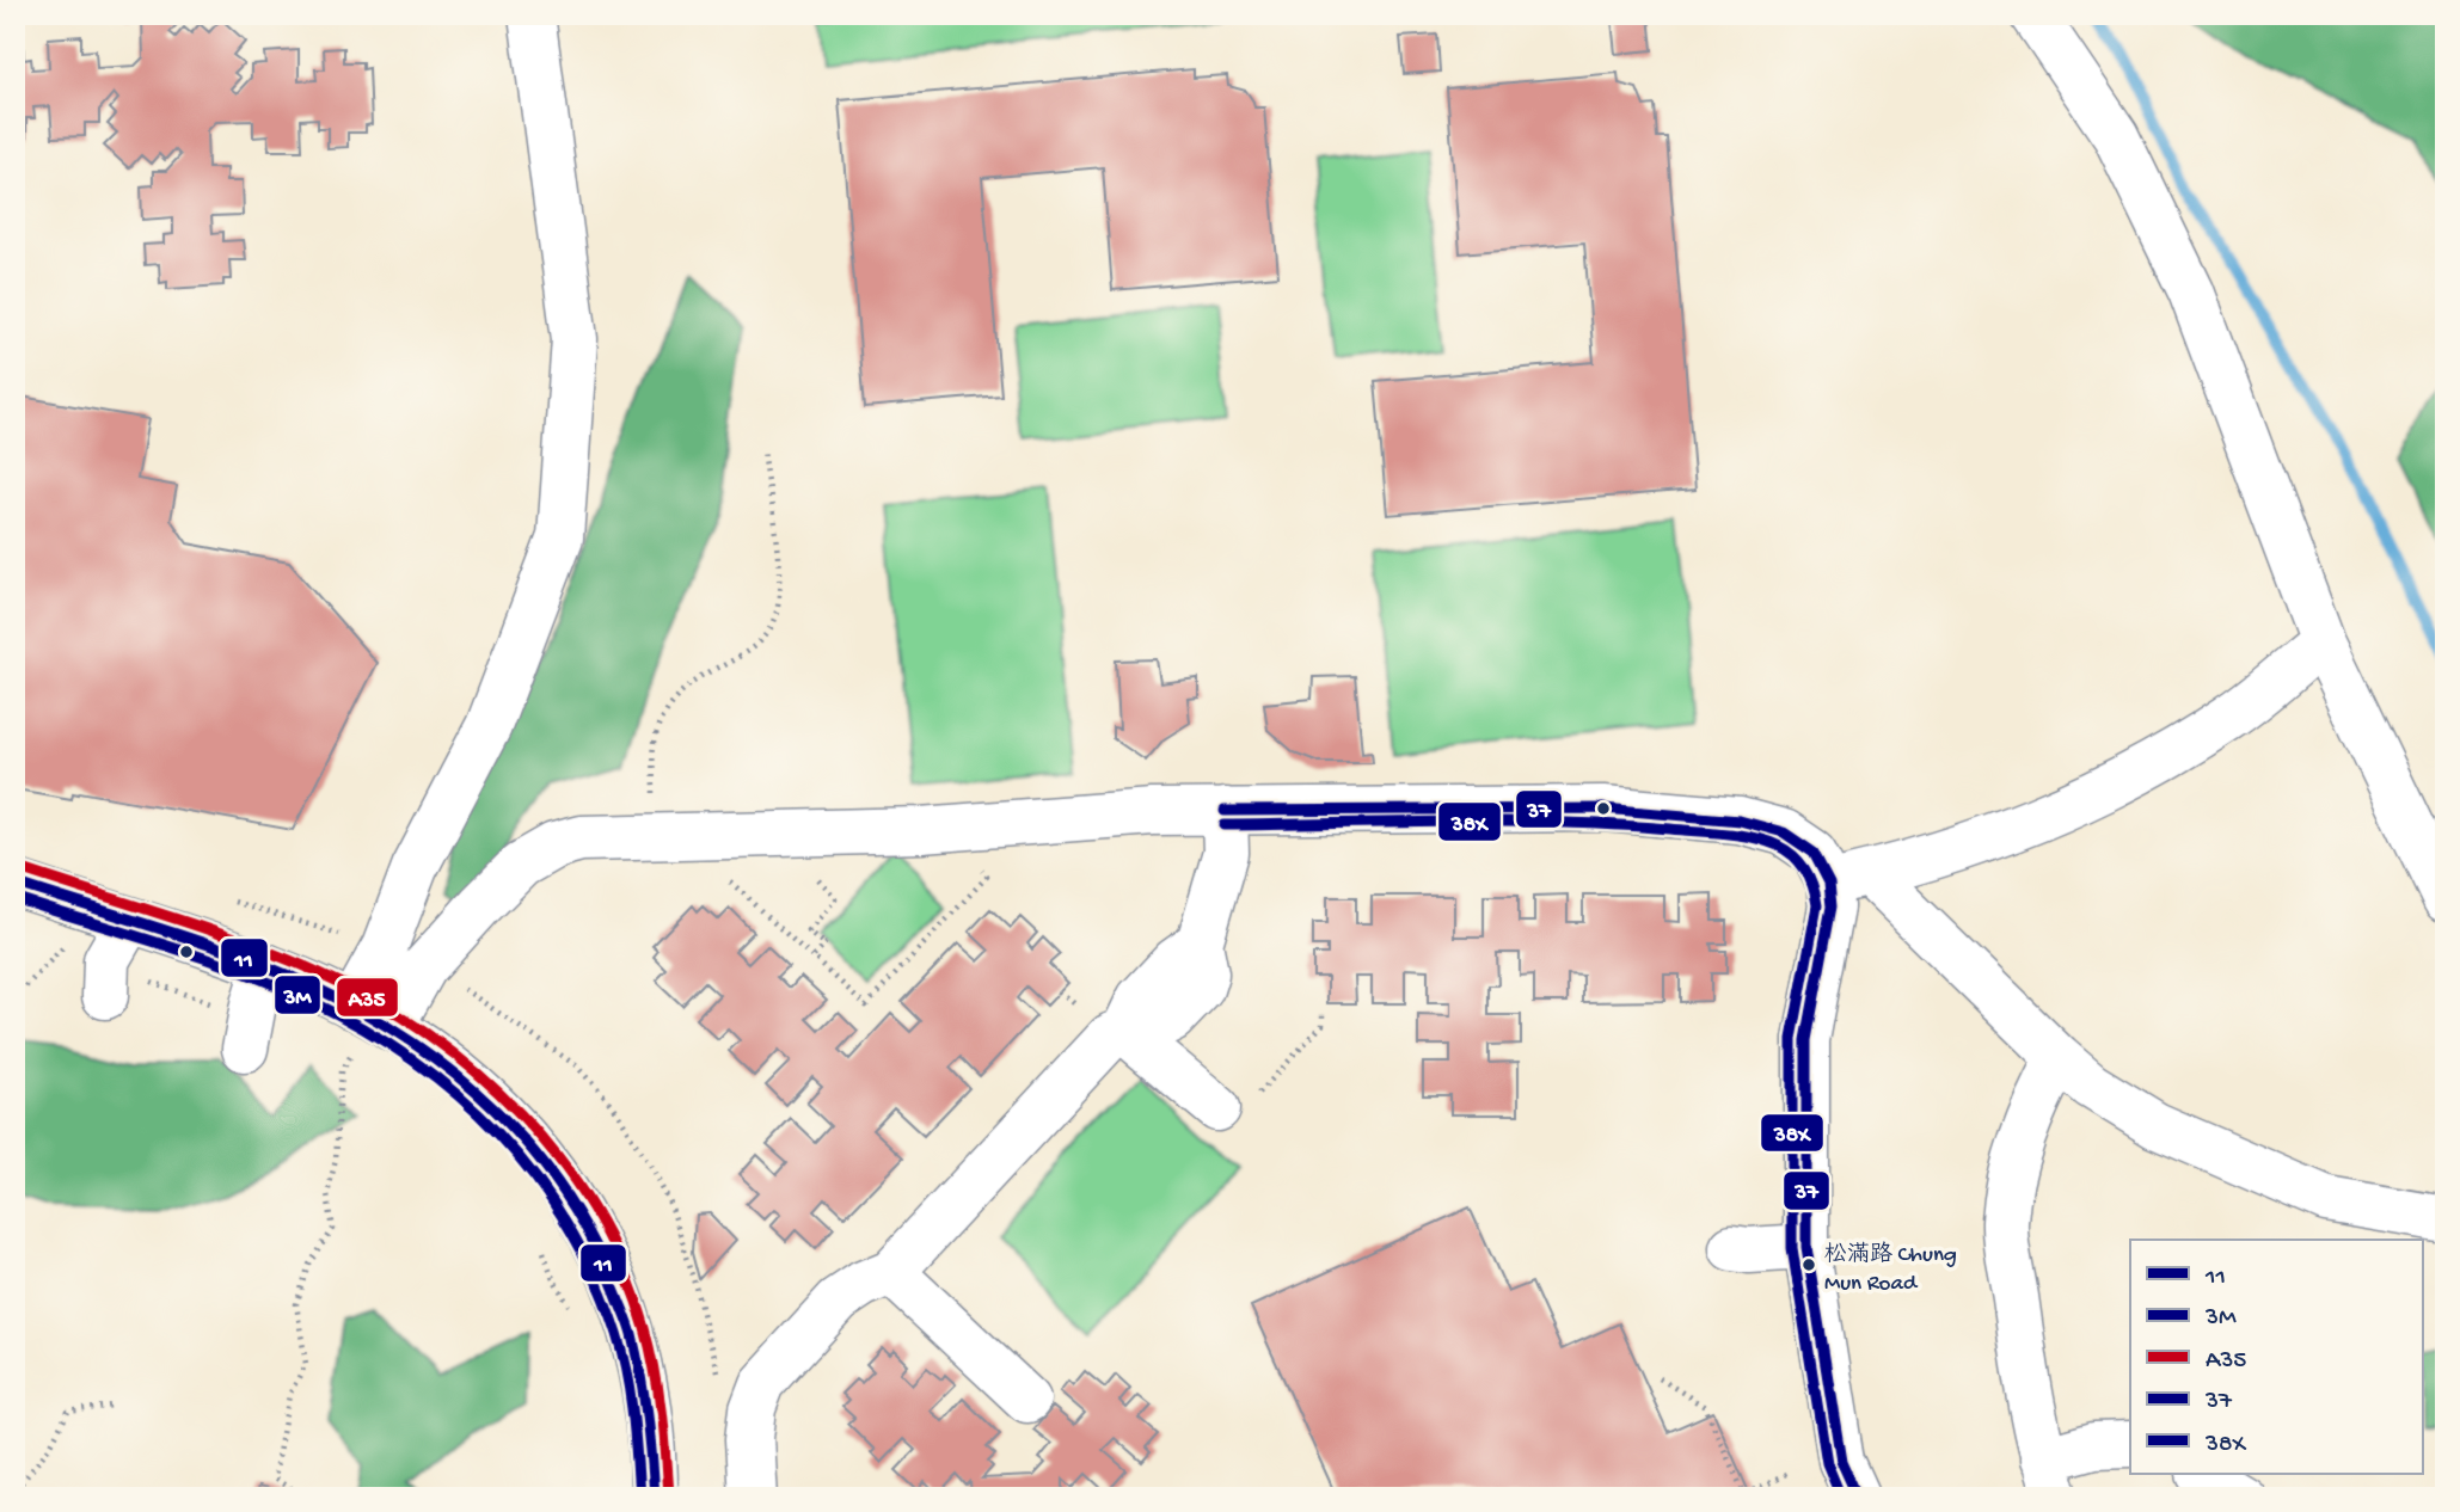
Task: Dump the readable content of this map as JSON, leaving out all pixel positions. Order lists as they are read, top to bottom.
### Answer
{
  "places": ["松滿路 Chung Mun Road"],
  "lines": [
    "transit line 37",
    "transit line 38X",
    "transit line A35",
    "transit line 11",
    "transit line 3M"
  ],
  "legend": [
    "11",
    "3M",
    "A35",
    "37",
    "38X"
  ]
}
